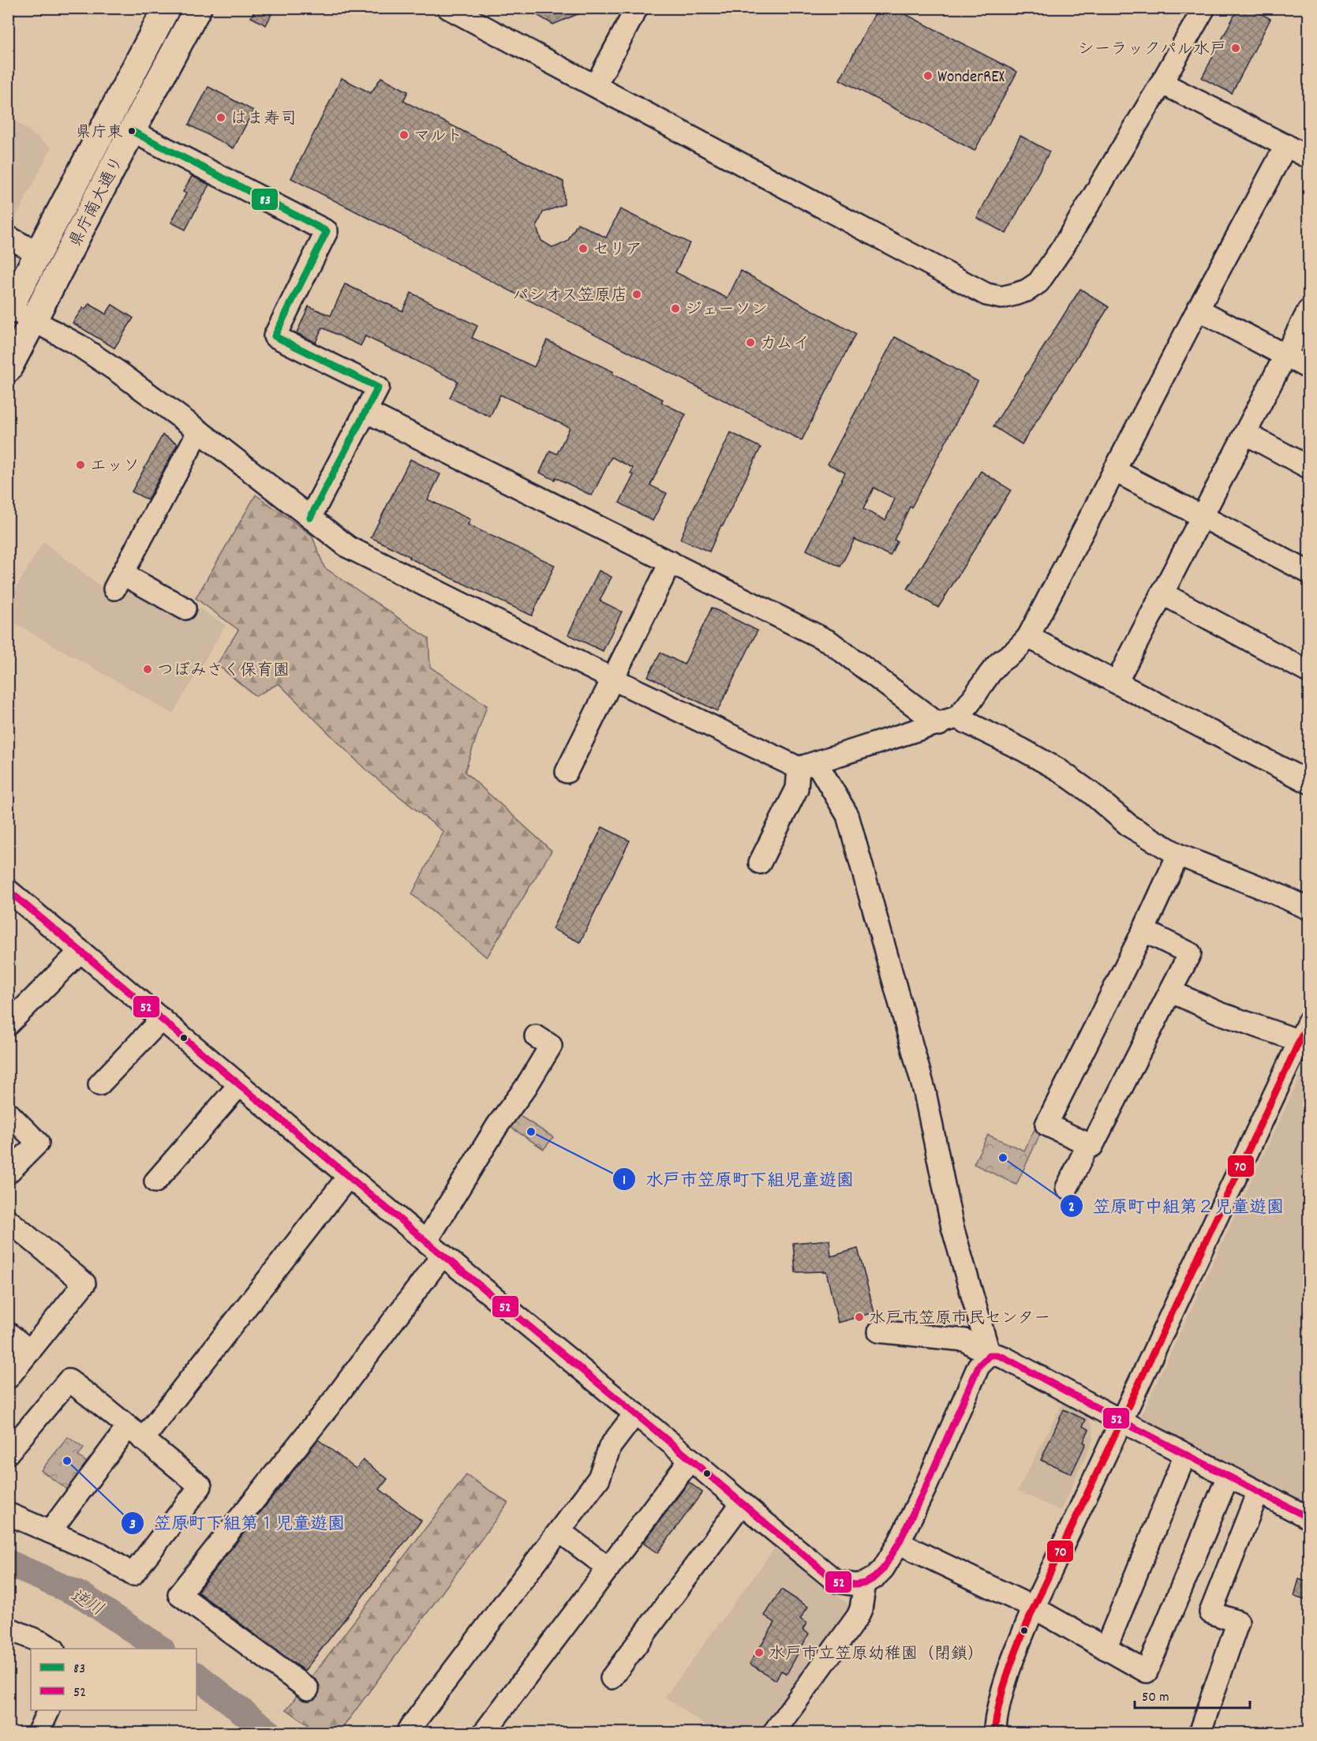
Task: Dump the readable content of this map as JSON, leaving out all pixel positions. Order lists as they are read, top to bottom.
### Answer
{
  "streets": {
    "main road": ["県庁南大通り"]
  },
  "water": ["逆川"],
  "places": [
    "シーラックパル水戸",
    "WonderREX",
    "はま寿司",
    "県庁東",
    "マルト",
    "セリア",
    "パシオス笠原店",
    "ジェーソン",
    "カムイ",
    "エッソ",
    "つぼみさく保育園",
    "水戸市笠原町下組児童遊園",
    "笠原町中組第２児童遊園",
    "水戸市笠原市民センター",
    "笠原町下組第１児童遊園",
    "水戸市立笠原幼稚園（閉鎖）"
  ],
  "lines": ["transit line 83", "transit line 52", "transit line 70"],
  "legend": ["83", "52"],
  "scale_bar": "50 m"
}
